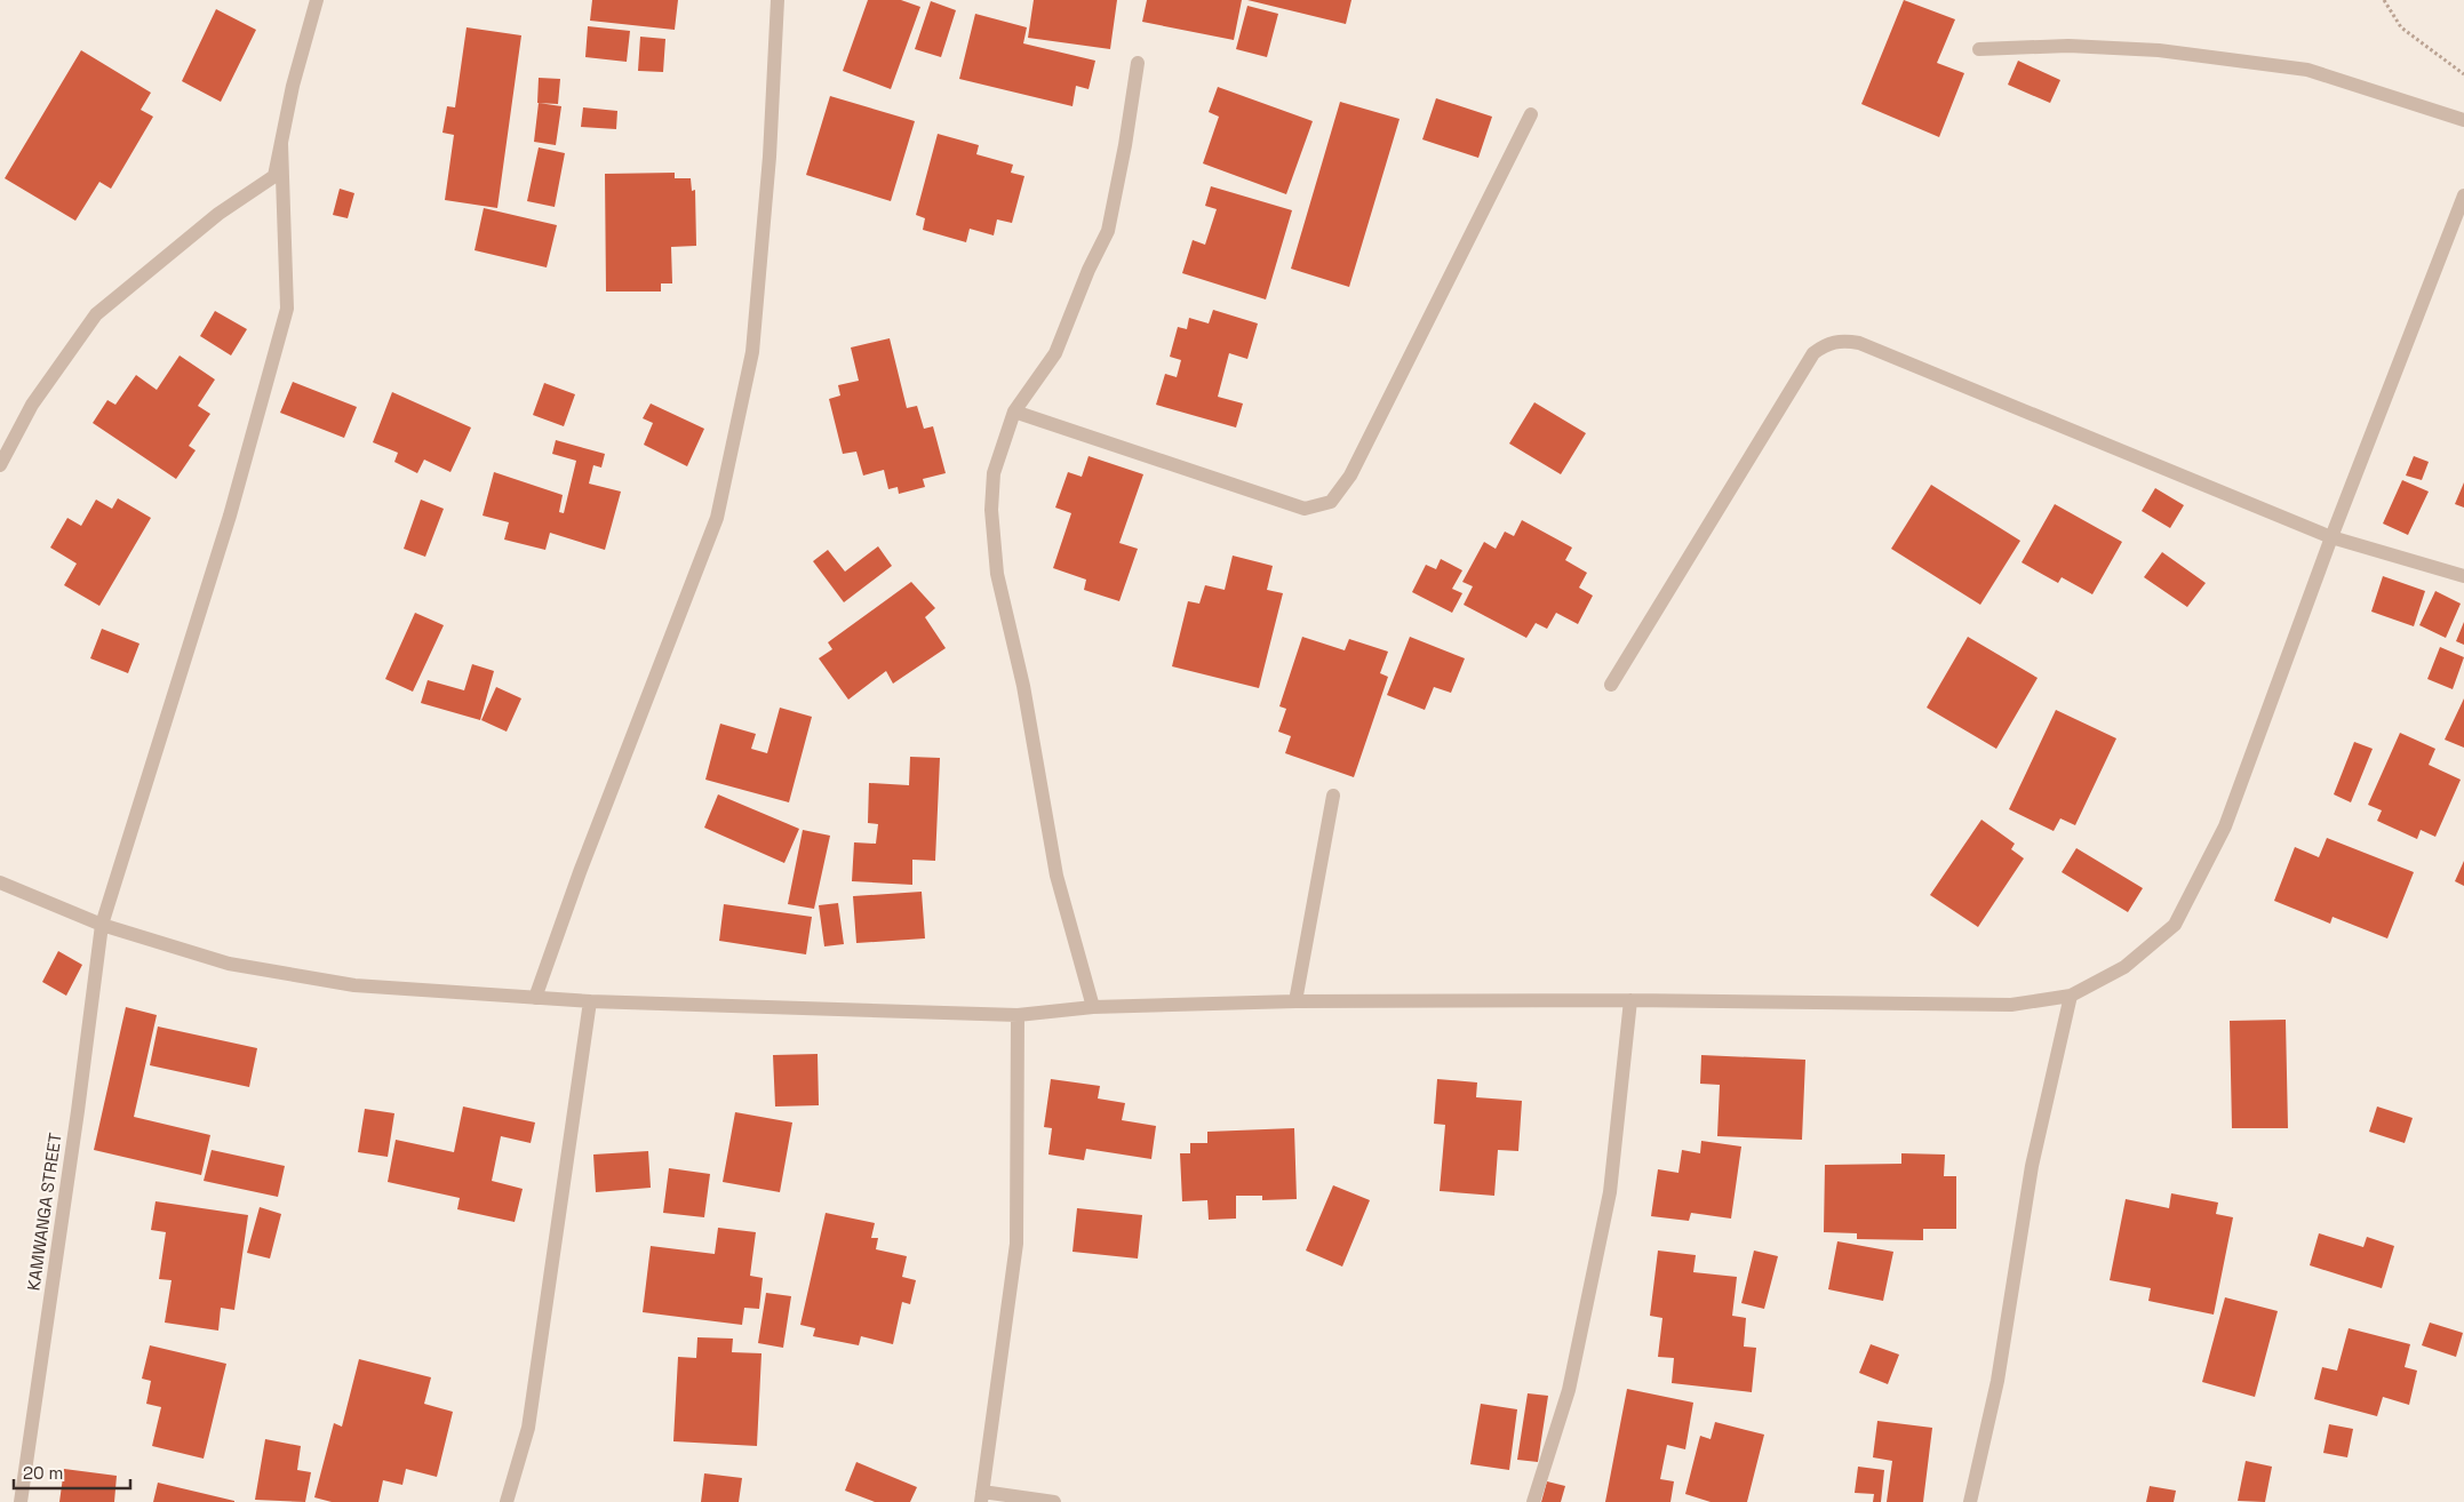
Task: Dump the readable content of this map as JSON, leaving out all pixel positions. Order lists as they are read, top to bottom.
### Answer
{
  "streets": {
    "street": ["KAMWANGA STREET"]
  },
  "scale_bar": "20 m"
}
